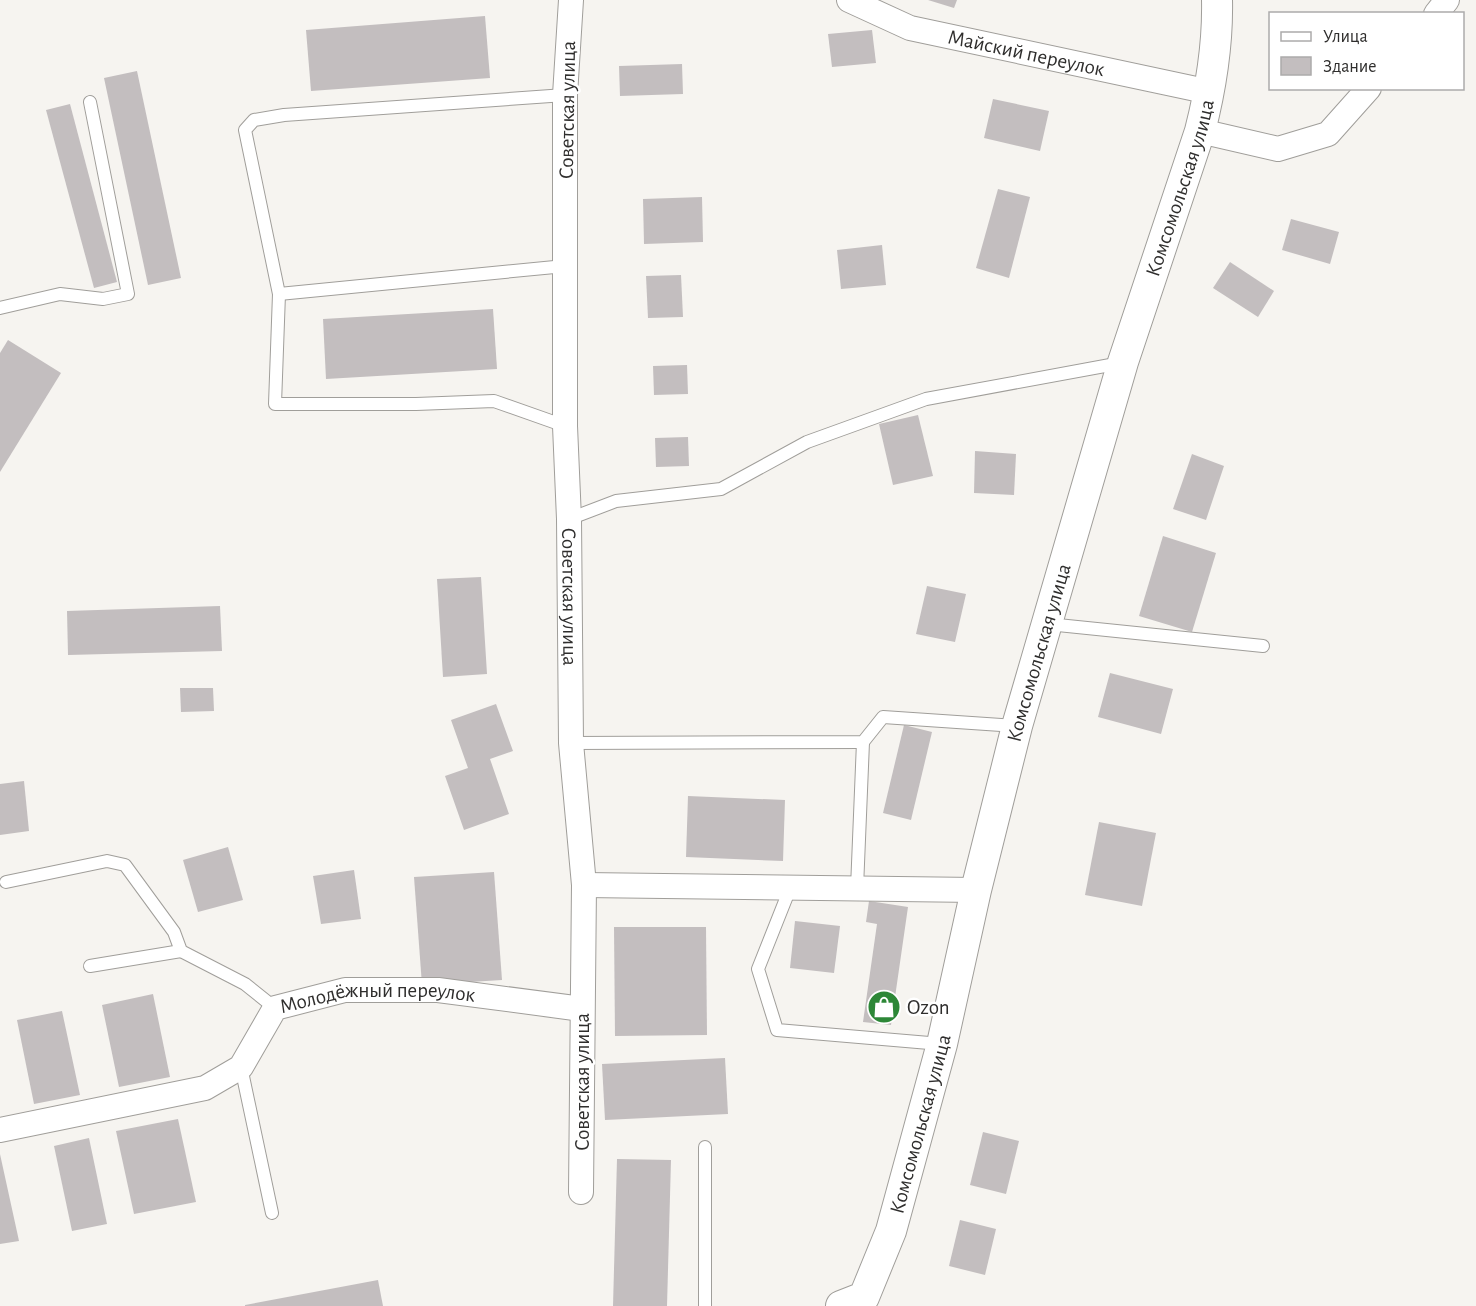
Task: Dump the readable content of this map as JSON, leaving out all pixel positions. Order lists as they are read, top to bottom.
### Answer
{
  "streets": {
    "street": [
      "Майский переулок",
      "Советская улица",
      "Комсомольская улица",
      "Молодёжный переулок"
    ]
  },
  "crossings": [
    ["Майский переулок", "Комсомольская улица"],
    ["Советская улица", "Молодёжный переулок"]
  ],
  "places": {
    "shop": ["Ozon"]
  },
  "legend": ["Улица", "Здание"]
}
